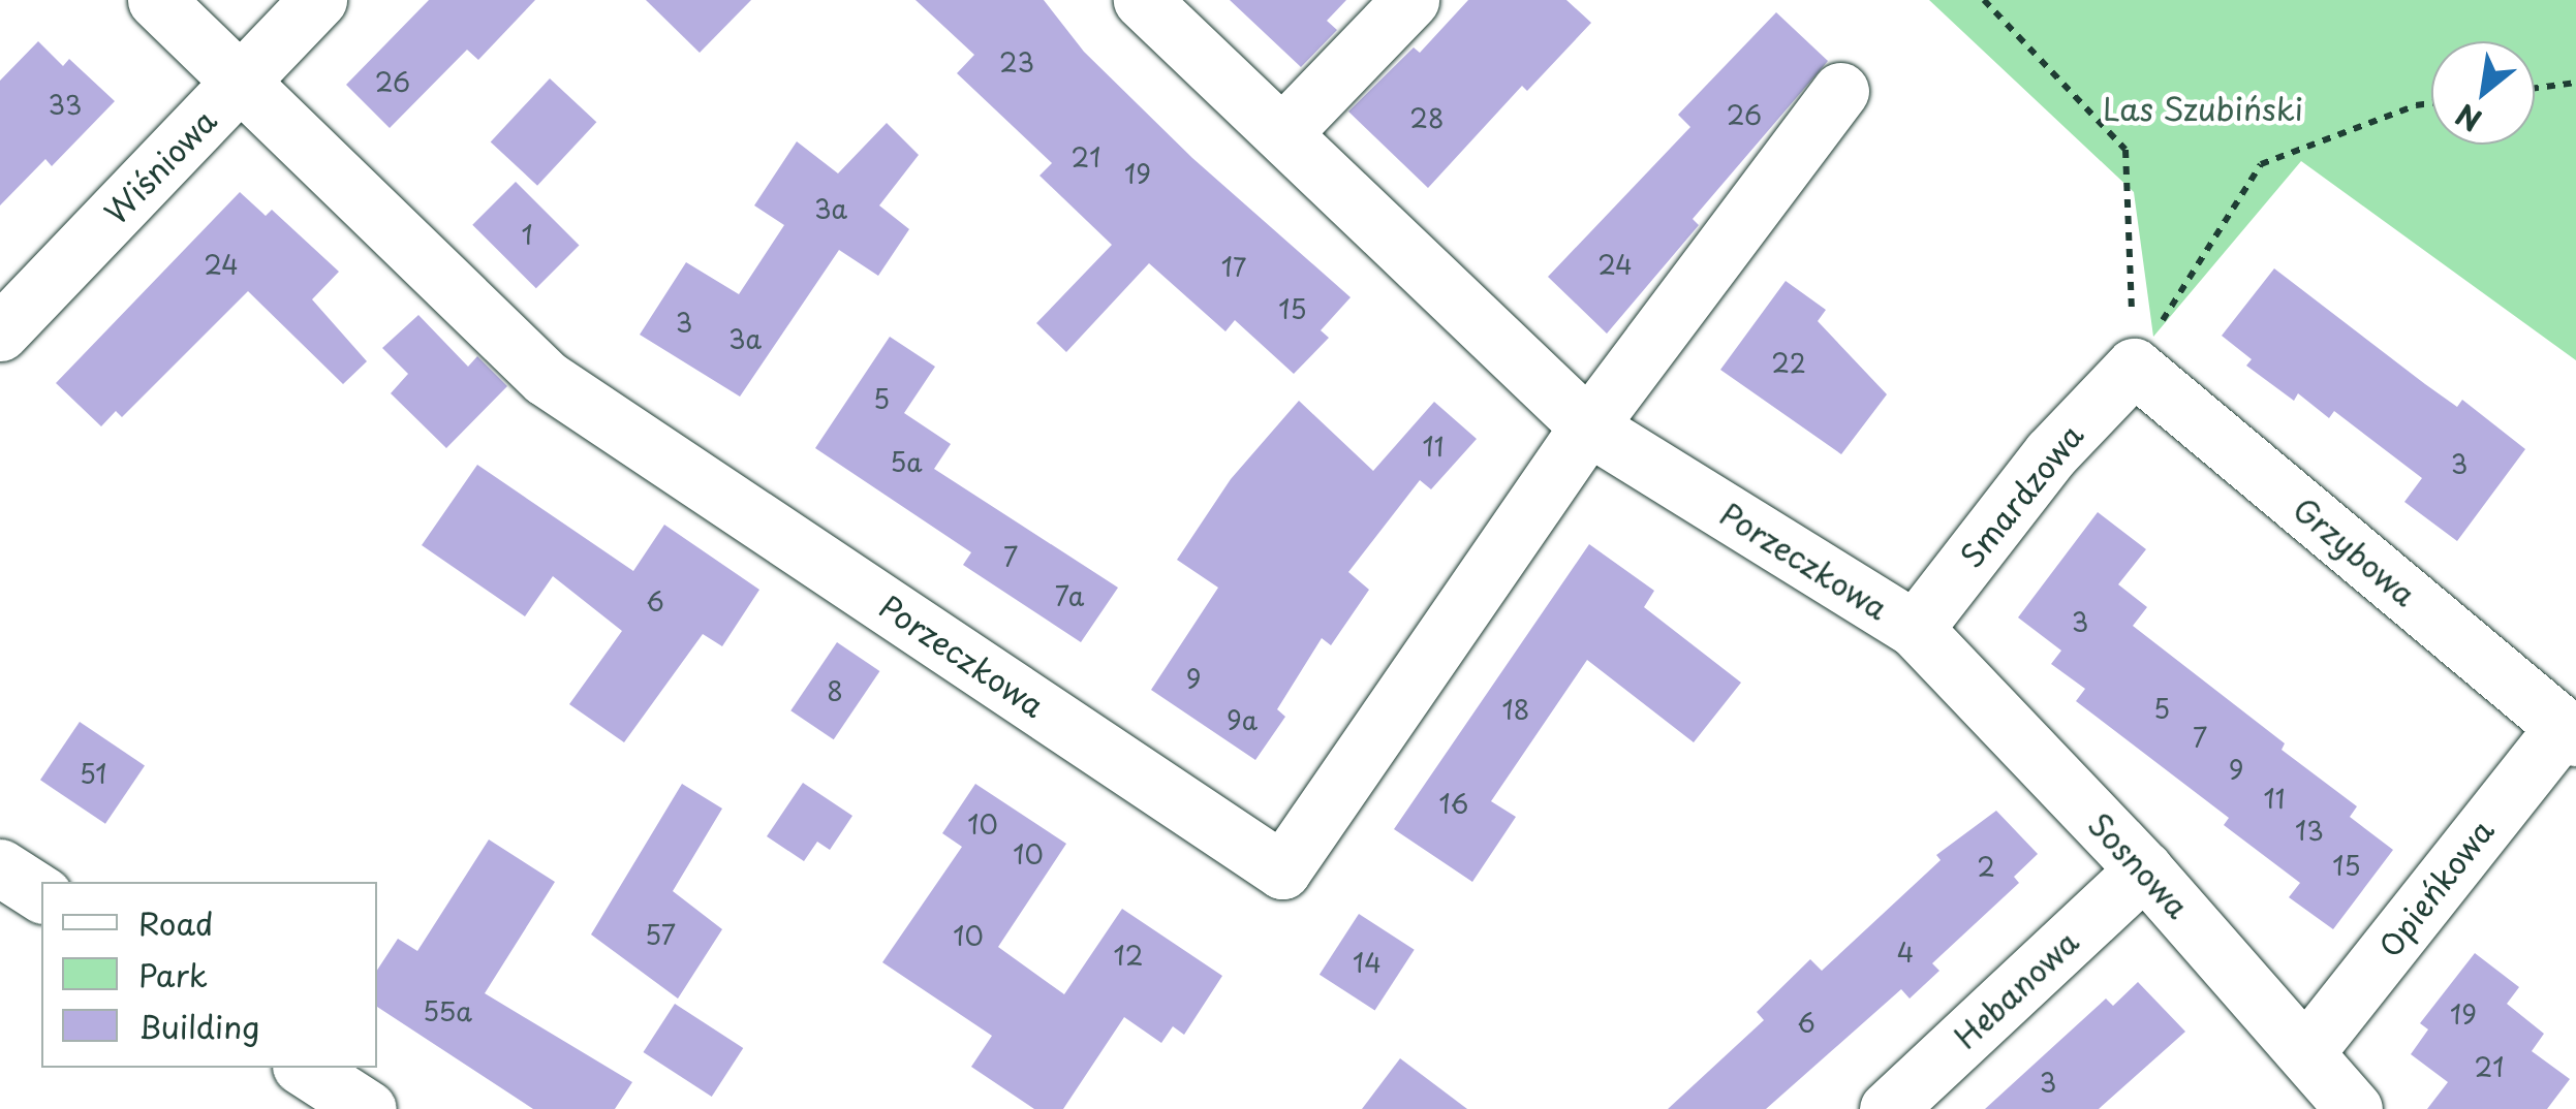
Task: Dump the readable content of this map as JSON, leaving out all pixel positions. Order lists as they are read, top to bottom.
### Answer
{
  "streets": {
    "street": [
      "Wiśniowa",
      "Smardzowa",
      "Grzybowa",
      "Porzeczkowa",
      "Sosnowa",
      "Opieńkowa",
      "Hebanowa"
    ]
  },
  "crossings": [
    ["Wiśniowa", "Porzeczkowa"],
    ["Smardzowa", "Grzybowa"],
    ["Smardzowa", "Porzeczkowa"],
    ["Smardzowa", "Sosnowa"],
    ["Grzybowa", "Opieńkowa"],
    ["Porzeczkowa", "Sosnowa"],
    ["Sosnowa", "Opieńkowa"],
    ["Sosnowa", "Hebanowa"]
  ],
  "parks": ["Las Szubiński"],
  "house_numbers": [
    "23",
    "26",
    "33",
    "26",
    "28",
    "21",
    "19",
    "3a",
    "1",
    "24",
    "24",
    "17",
    "15",
    "3",
    "3a",
    "22",
    "5",
    "11",
    "5a",
    "3",
    "7",
    "7a",
    "6",
    "3",
    "9",
    "8",
    "5",
    "18",
    "9a",
    "7",
    "9",
    "51",
    "11",
    "16",
    "10",
    "13",
    "10",
    "15",
    "2",
    "57",
    "10",
    "4",
    "12",
    "14",
    "55a",
    "19",
    "6",
    "21",
    "3"
  ],
  "legend": ["Road", "Park", "Building"],
  "north": "bottom left"
}
